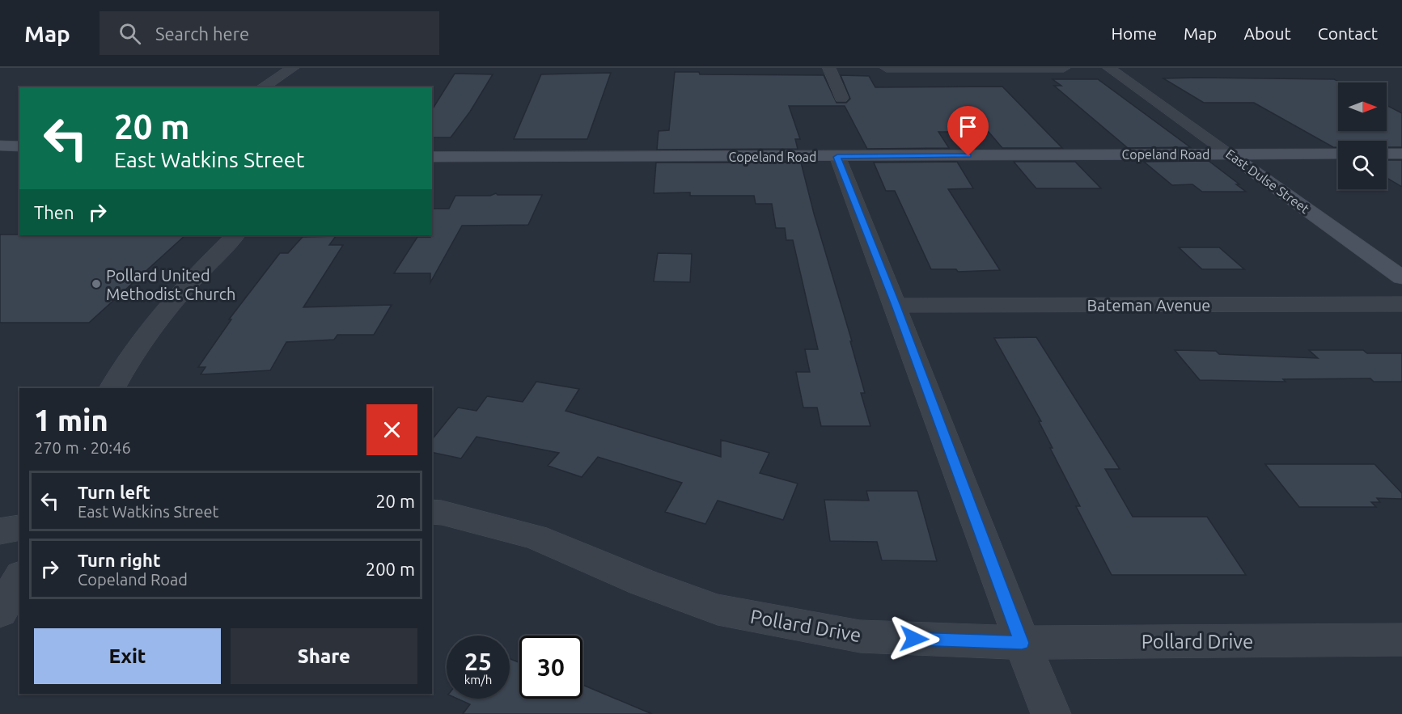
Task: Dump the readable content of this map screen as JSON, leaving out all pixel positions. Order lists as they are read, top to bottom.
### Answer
{
  "streets": {
    "street": [
      "Copeland Road",
      "East Dulse Street",
      "Bateman Avenue",
      "Pollard Drive"
    ]
  },
  "crossings": [
    ["Copeland Road", "East Dulse Street"]
  ],
  "places": ["Pollard United Methodist Church"],
  "north": "right",
  "page": {
    "header": "Map",
    "search": "Search here",
    "nav": [
      "Home",
      "Map",
      "About",
      "Contact"
    ],
    "turn": ["20 m", "East Watkins Street"],
    "then": "Then",
    "heading": ["1 min", "270 m · 20:46"],
    "list": [
      {
        "name": "Turn left",
        "note": "East Watkins Street",
        "value": "20 m"
      },
      {
        "name": "Turn right",
        "note": "Copeland Road",
        "value": "200 m"
      }
    ],
    "buttons": ["Exit", "Share"],
    "speed": "25 km/h",
    "limit": "30"
  }
}
